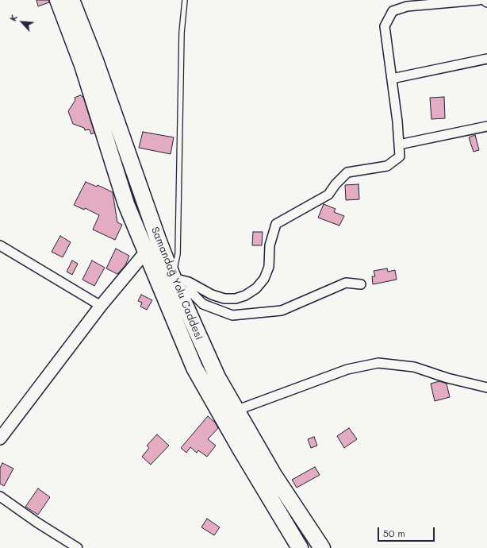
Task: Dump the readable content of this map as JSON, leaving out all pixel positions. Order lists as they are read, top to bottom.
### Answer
{
  "streets": {
    "highway": ["Samandağ Yolu Caddesi"]
  },
  "scale_bar": "50 m",
  "north": "top left"
}
